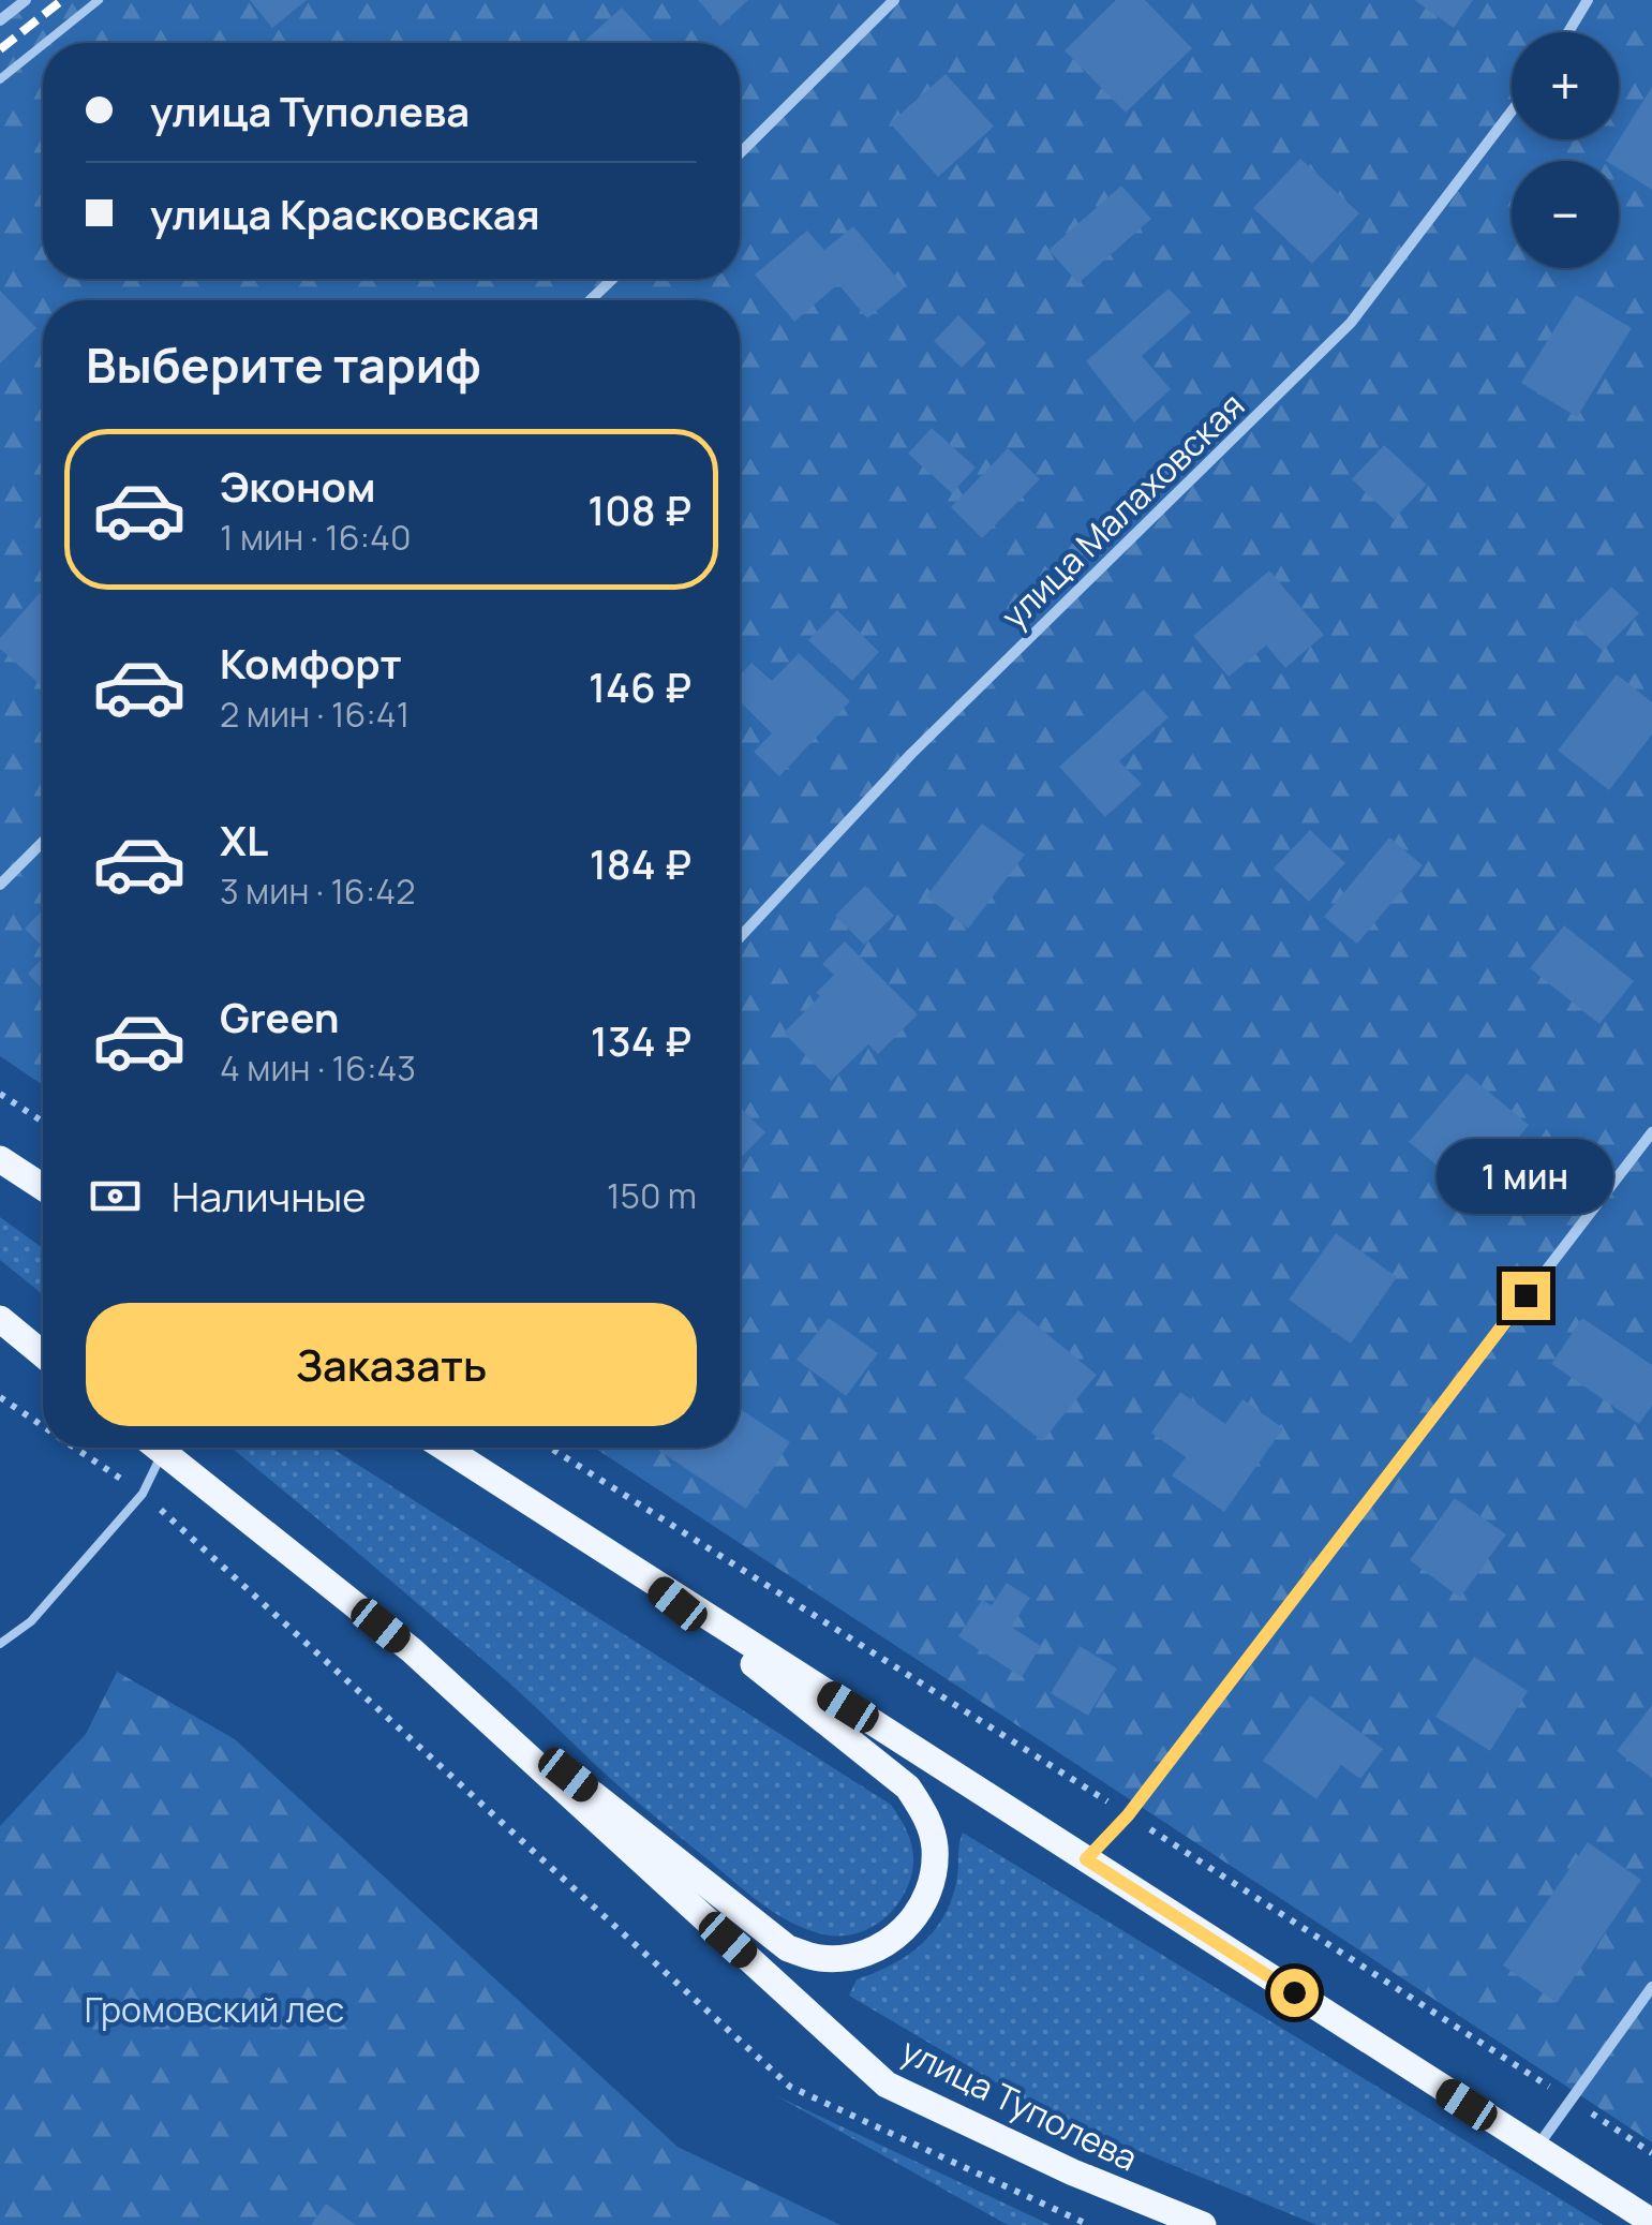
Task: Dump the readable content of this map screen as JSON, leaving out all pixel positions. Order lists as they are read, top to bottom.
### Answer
{
  "streets": {
    "main road": ["улица Туполева"],
    "street": ["улица Малаховская"]
  },
  "parks": ["Громовский лес"],
  "page": {
    "map_buttons": ["+", "−"],
    "banner": ["улица Туполева", "улица Красковская"],
    "heading": "Выберите тариф",
    "list": [
      {
        "name": "Эконом",
        "note": "1 мин · 16:40",
        "value": "108 ₽"
      },
      {
        "name": "Комфорт",
        "note": "2 мин · 16:41",
        "value": "146 ₽"
      },
      {
        "name": "XL",
        "note": "3 мин · 16:42",
        "value": "184 ₽"
      },
      {
        "name": "Green",
        "note": "4 мин · 16:43",
        "value": "134 ₽"
      }
    ],
    "pay": ["Наличные", "150 m"],
    "bubble": "1 мин",
    "buttons": "Заказать"
  }
}
